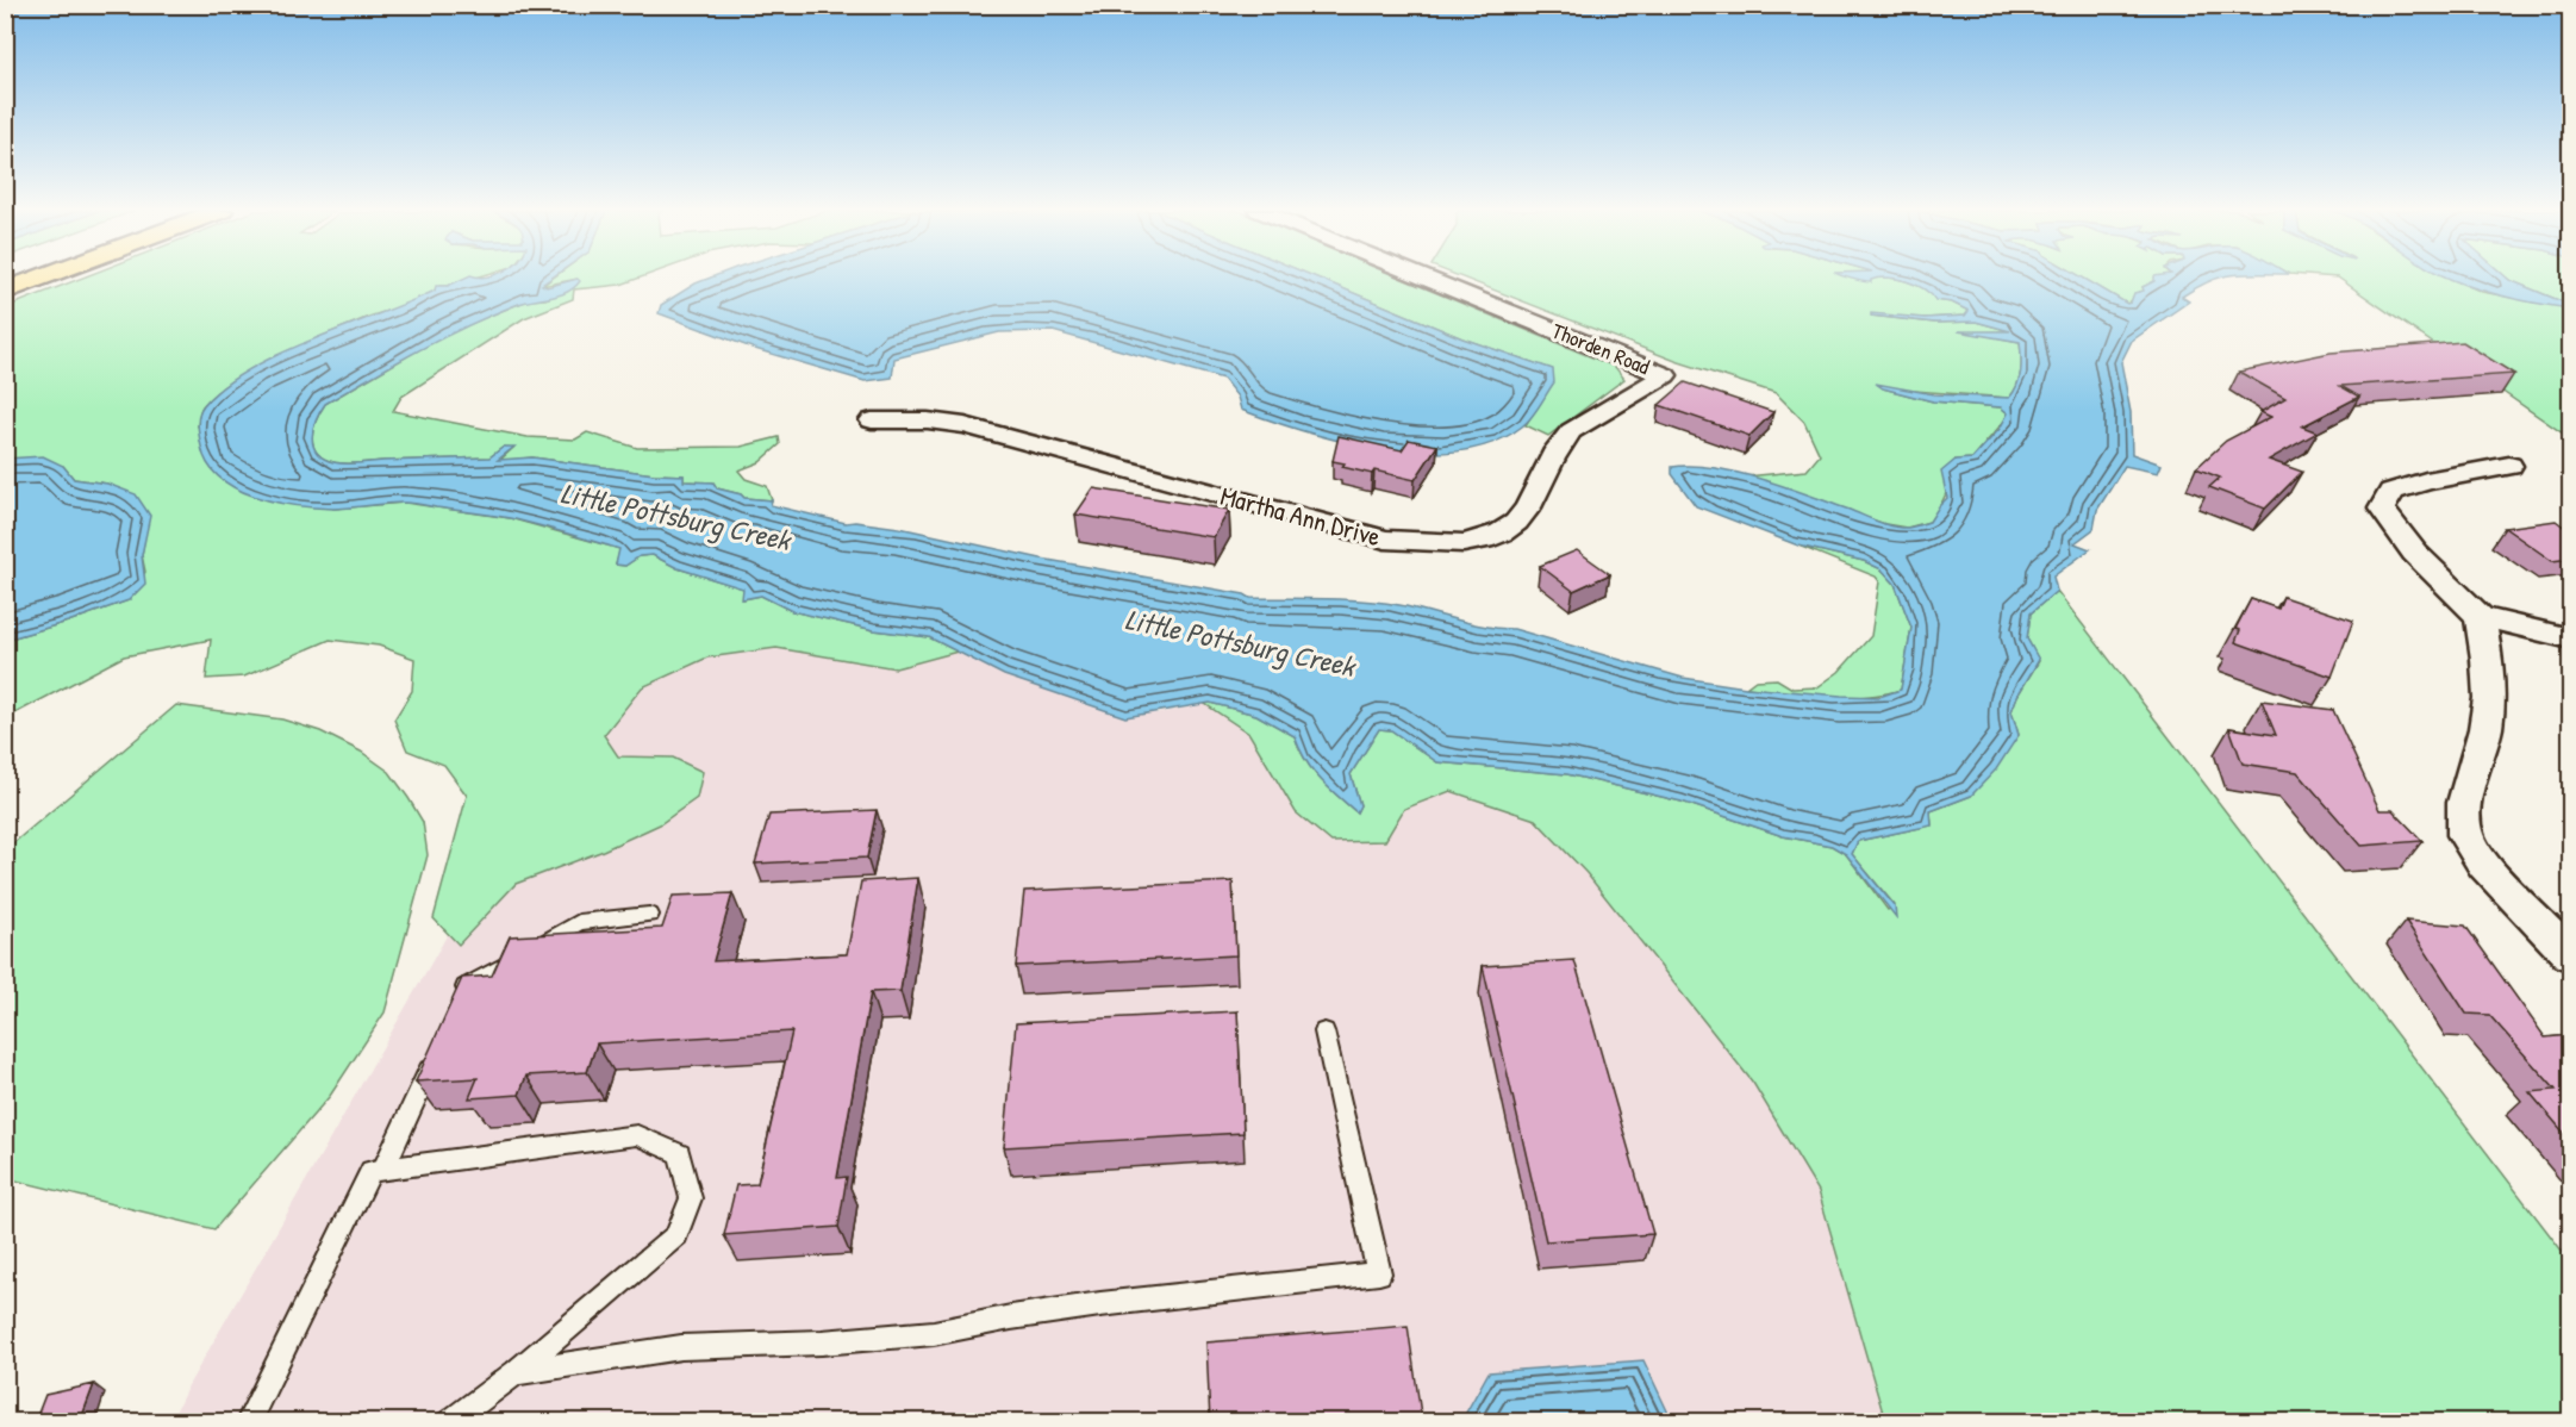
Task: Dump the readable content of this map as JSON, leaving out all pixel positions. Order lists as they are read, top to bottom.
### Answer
{
  "streets": {
    "street": ["Thorden Road", "Martha Ann Drive"]
  },
  "crossings": [
    ["Thorden Road", "Martha Ann Drive"]
  ],
  "water": ["Little Pottsburg Creek"]
}
